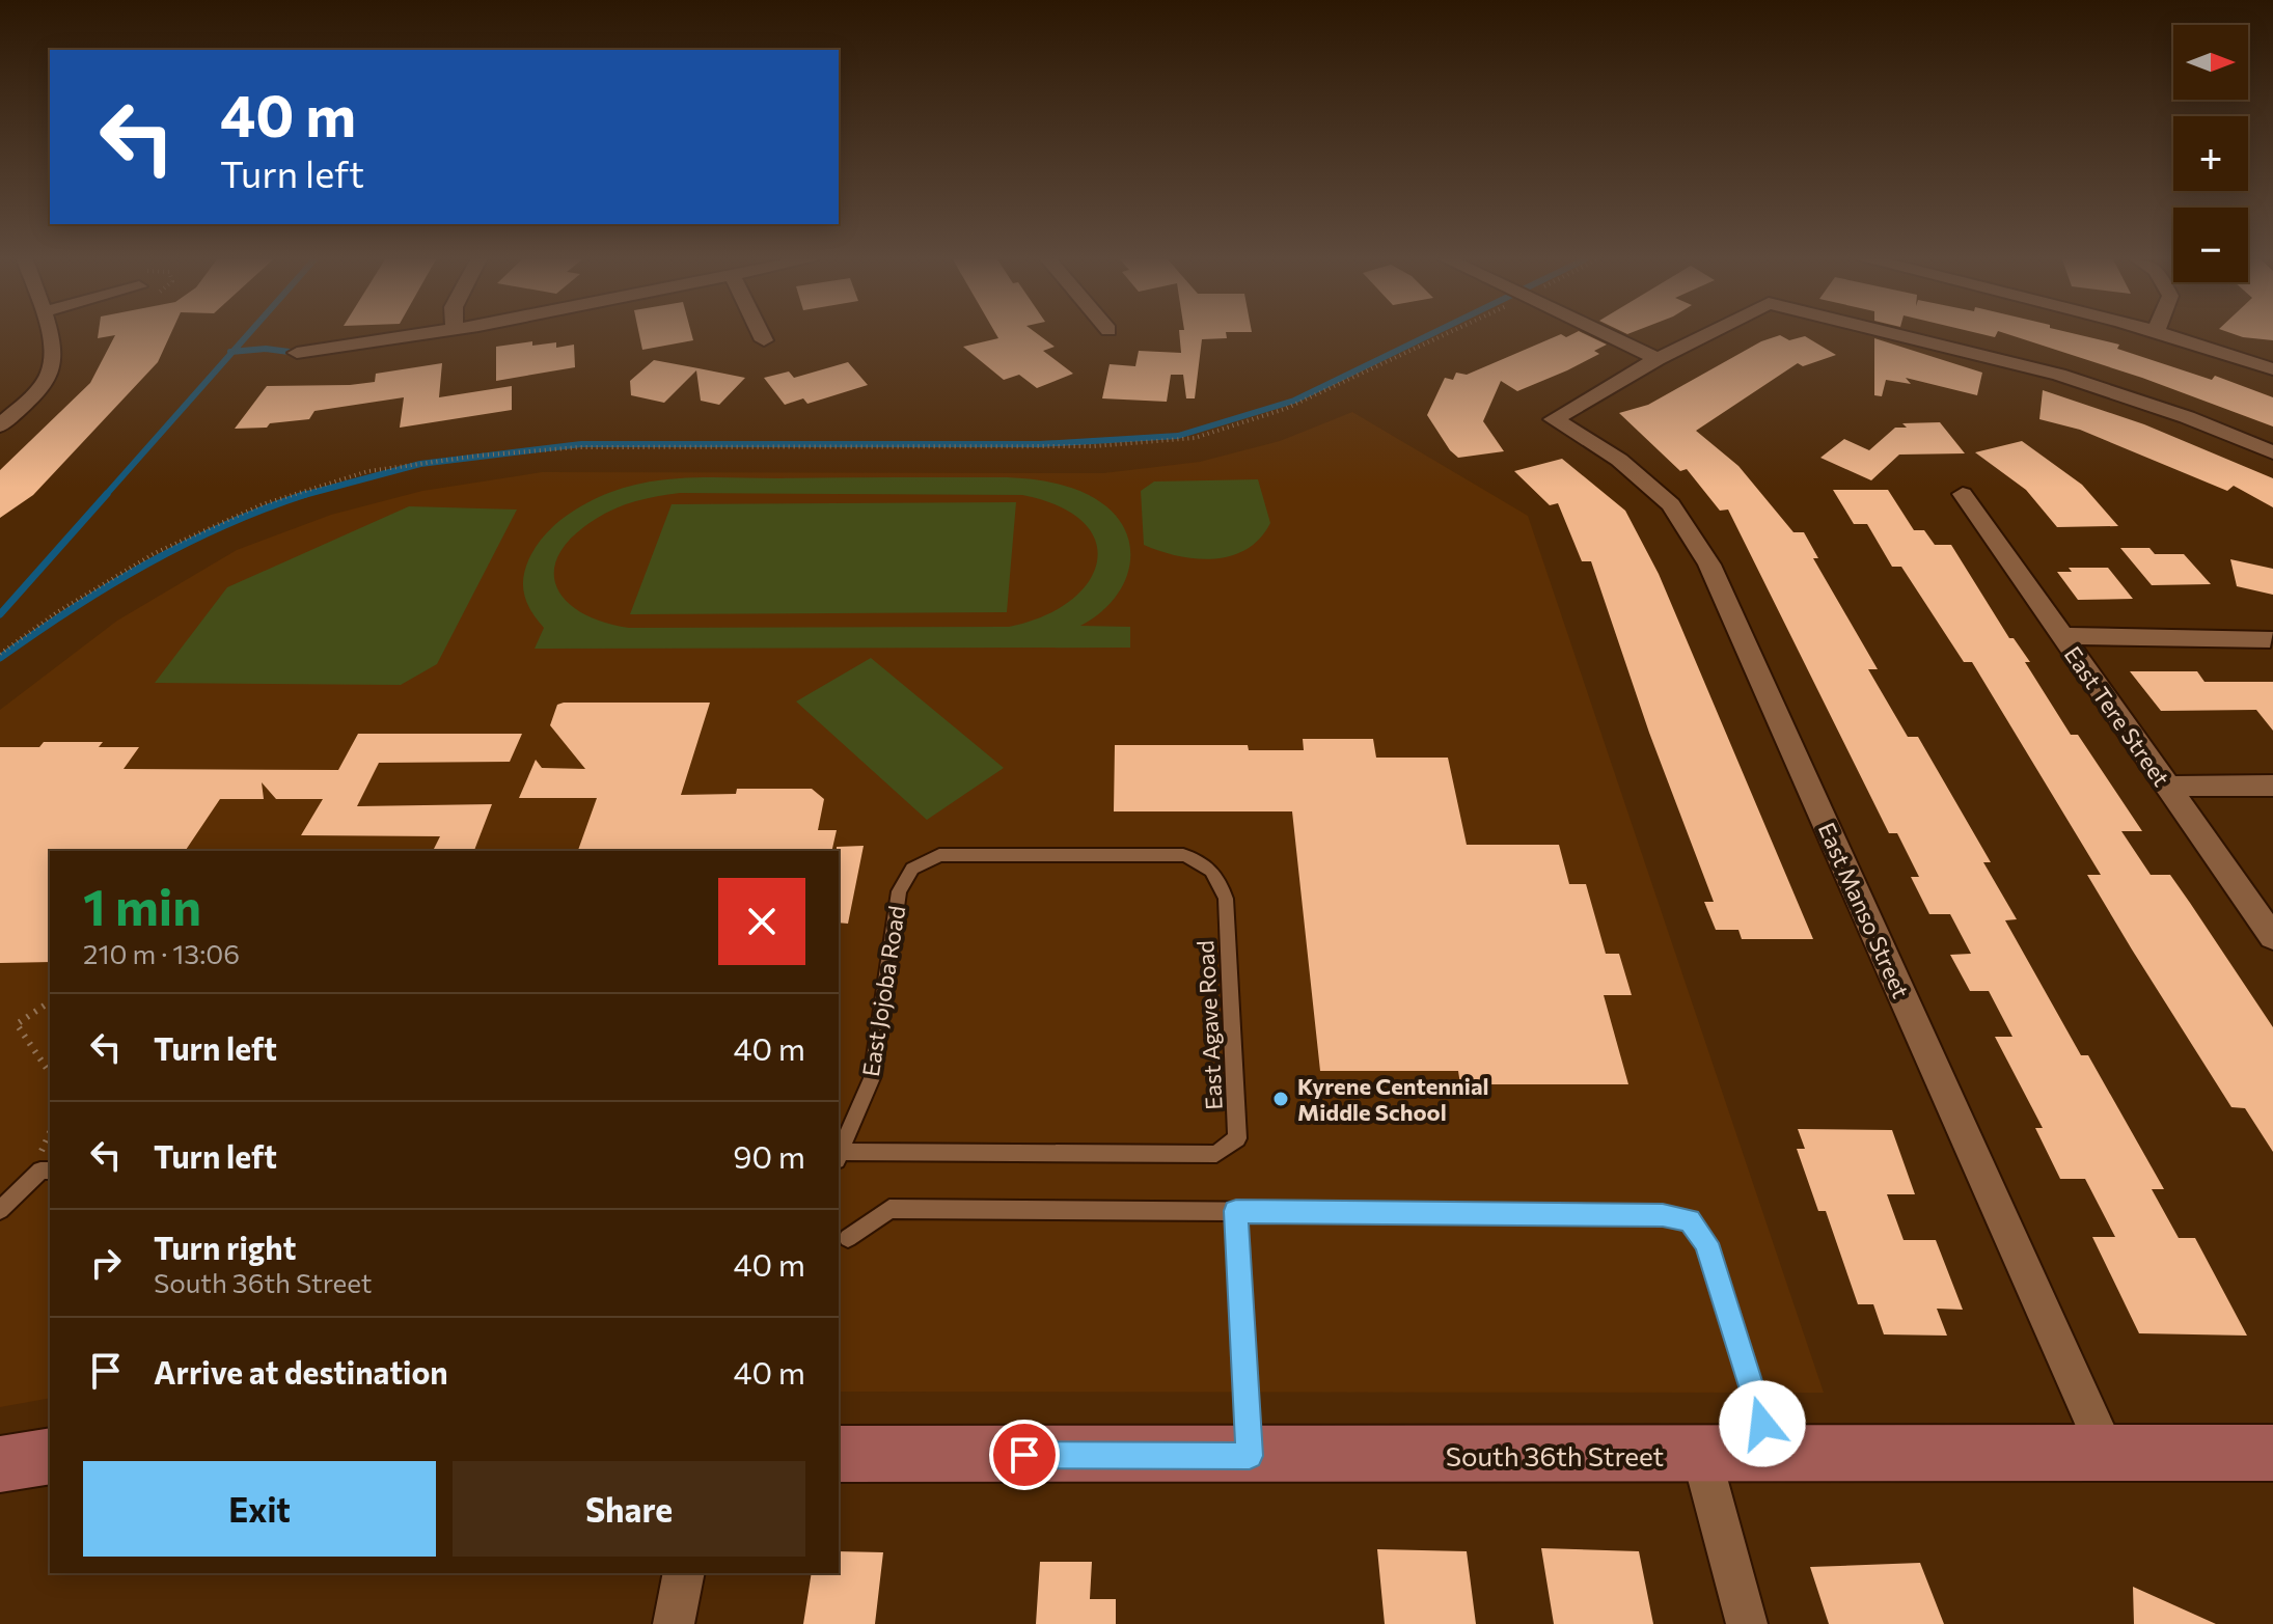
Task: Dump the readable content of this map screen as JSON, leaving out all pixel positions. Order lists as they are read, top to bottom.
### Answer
{
  "streets": {
    "street": ["East Tere Street", "East Manso Street", "South 36th Street"],
    "lane": ["East Jojoba Road", "East Agave Road"]
  },
  "crossings": [
    ["East Manso Street", "South 36th Street"],
    ["East Jojoba Road", "East Agave Road"]
  ],
  "places": ["Kyrene Centennial Middle School"],
  "north": "right",
  "page": {
    "map_buttons": ["+", "−"],
    "turn": ["40 m", "Turn left"],
    "heading": ["1 min", "210 m · 13:06"],
    "list": [
      {
        "name": "Turn left",
        "value": "40 m"
      },
      {
        "name": "Turn left",
        "value": "90 m"
      },
      {
        "name": "Turn right",
        "note": "South 36th Street",
        "value": "40 m"
      },
      {
        "name": "Arrive at destination",
        "value": "40 m"
      }
    ],
    "buttons": ["Exit", "Share"]
  }
}
